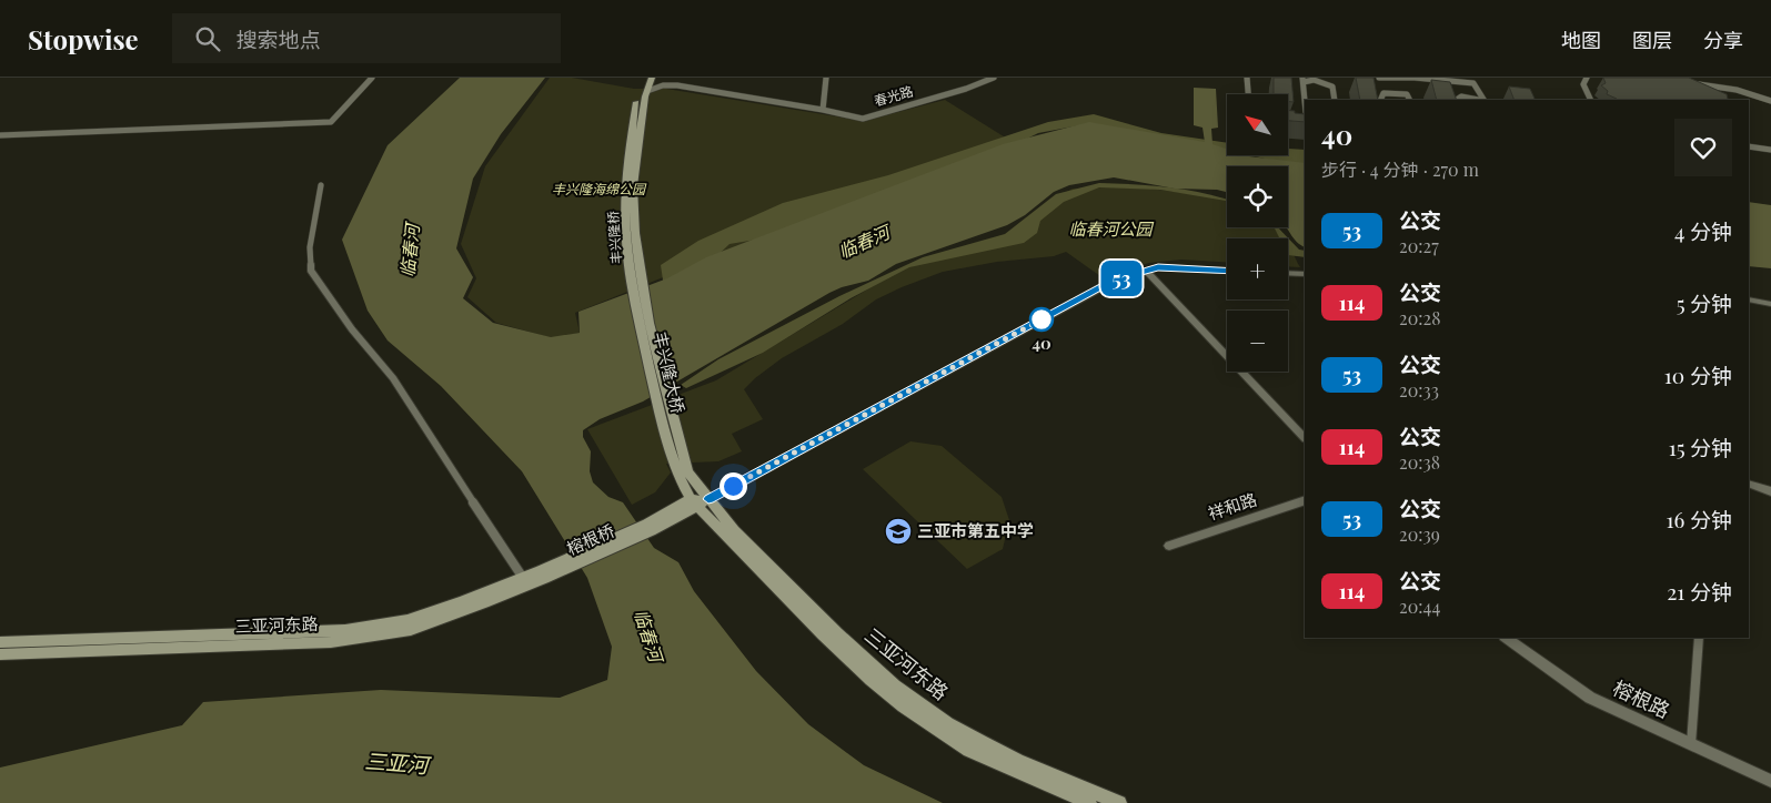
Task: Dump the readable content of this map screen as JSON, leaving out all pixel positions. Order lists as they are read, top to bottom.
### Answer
{
  "streets": {
    "main road": [
      "丰兴隆桥",
      "丰兴隆大桥",
      "榕根桥",
      "三亚河东路"
    ],
    "street": ["春光路", "祥和路", "榕根路"]
  },
  "crossings": [
    ["丰兴隆桥", "丰兴隆大桥"],
    ["丰兴隆大桥", "三亚河东路"],
    ["榕根桥", "三亚河东路"]
  ],
  "water": ["临春河", "三亚河"],
  "parks": ["丰兴隆海绵公园", "临春河公园"],
  "places": {
    "other": ["40"],
    "school or university": ["三亚市第五中学"]
  },
  "lines": ["bus line 53"],
  "north": "top left",
  "page": {
    "header": "Stopwise",
    "search": "搜索地点",
    "nav": ["地图", "图层", "分享"],
    "on_map": "53",
    "map_buttons": ["+", "−"],
    "heading": ["40", "步行 · 4 分钟 · 270 m"],
    "list": [
      {
        "mark": "53",
        "name": "公交",
        "note": "20:27",
        "value": "4 分钟"
      },
      {
        "mark": "114",
        "name": "公交",
        "note": "20:28",
        "value": "5 分钟"
      },
      {
        "mark": "53",
        "name": "公交",
        "note": "20:33",
        "value": "10 分钟"
      },
      {
        "mark": "114",
        "name": "公交",
        "note": "20:38",
        "value": "15 分钟"
      },
      {
        "mark": "53",
        "name": "公交",
        "note": "20:39",
        "value": "16 分钟"
      },
      {
        "mark": "114",
        "name": "公交",
        "note": "20:44",
        "value": "21 分钟"
      }
    ]
  }
}
